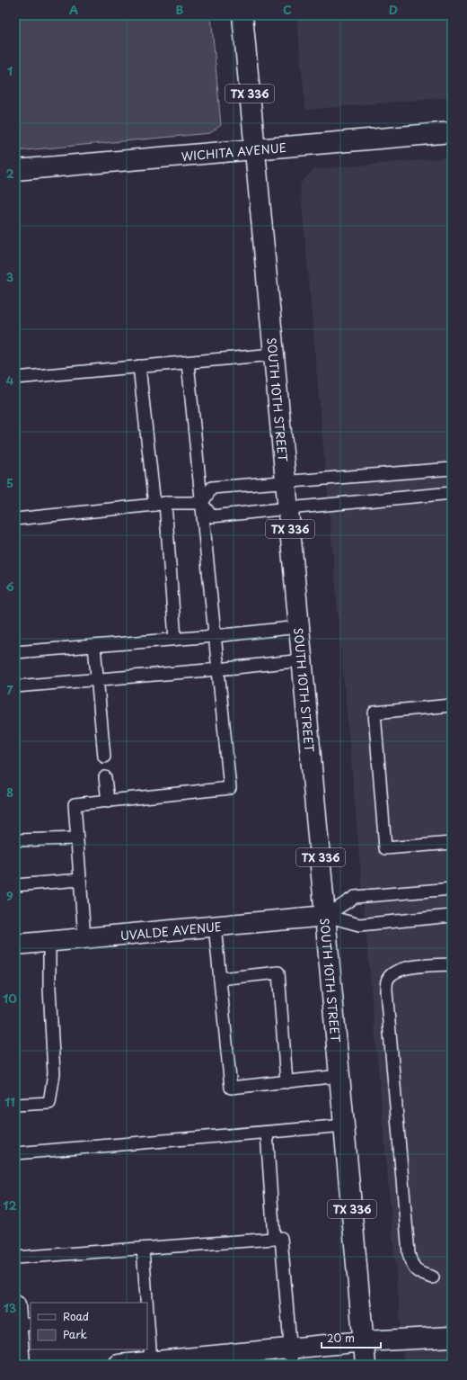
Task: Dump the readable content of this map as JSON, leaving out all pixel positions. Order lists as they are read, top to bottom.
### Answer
{
  "streets": {
    "main road": [
      "TX 336",
      "WICHITA AVENUE",
      "SOUTH 10TH STREET",
      "UVALDE AVENUE"
    ]
  },
  "crossings": [
    ["WICHITA AVENUE", "SOUTH 10TH STREET"],
    ["SOUTH 10TH STREET", "UVALDE AVENUE"]
  ],
  "legend": ["Road", "Park"],
  "scale_bar": "20 m",
  "grid": {
    "columns": [
      "A",
      "B",
      "C",
      "D"
    ],
    "rows": [
      "1",
      "2",
      "3",
      "4",
      "5",
      "6",
      "7",
      "8",
      "9",
      "10",
      "11",
      "12",
      "13"
    ]
  }
}
